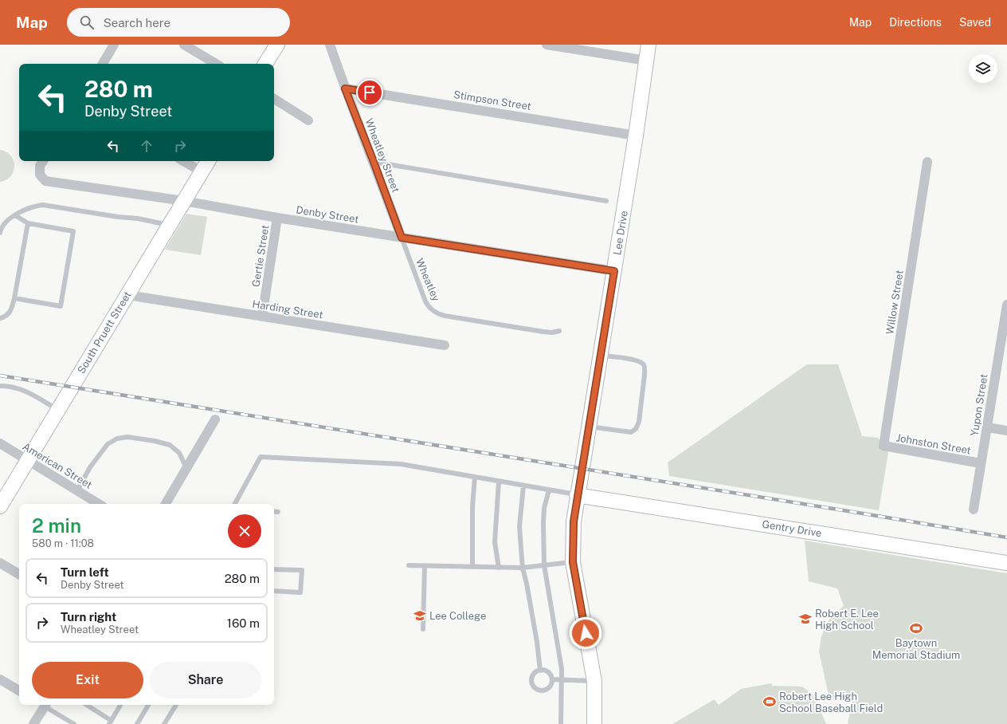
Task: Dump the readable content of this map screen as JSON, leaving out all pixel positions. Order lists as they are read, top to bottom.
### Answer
{
  "streets": {
    "street": [
      "Stimpson Street",
      "Wheatley Street",
      "Denby Street",
      "Lee Drive",
      "Gertie Street",
      "Willow Street",
      "Harding Street",
      "South Pruett Street",
      "Yupon Street",
      "Johnston Street",
      "American Street",
      "Gentry Drive"
    ],
    "lane": ["Wheatley"]
  },
  "crossings": [
    ["Stimpson Street", "Wheatley Street"],
    ["Stimpson Street", "Lee Drive"],
    ["Wheatley Street", "Denby Street"],
    ["Wheatley Street", "Wheatley"],
    ["Denby Street", "Lee Drive"],
    ["Denby Street", "Gertie Street"],
    ["Denby Street", "Wheatley"],
    ["Denby Street", "South Pruett Street"],
    ["Lee Drive", "Gentry Drive"],
    ["Gertie Street", "Harding Street"],
    ["Willow Street", "Johnston Street"],
    ["Harding Street", "South Pruett Street"],
    ["South Pruett Street", "American Street"],
    ["Yupon Street", "Johnston Street"]
  ],
  "places": {
    "school or university": ["Lee College", "Robert E. Lee High School"],
    "sports": ["Baytown Memorial Stadium", "Robert Lee High School Baseball Field"]
  },
  "page": {
    "header": "Map",
    "search": "Search here",
    "nav": ["Map", "Directions", "Saved"],
    "turn": ["280 m", "Denby Street"],
    "heading": ["2 min", "580 m · 11:08"],
    "list": [
      {
        "name": "Turn left",
        "note": "Denby Street",
        "value": "280 m"
      },
      {
        "name": "Turn right",
        "note": "Wheatley Street",
        "value": "160 m"
      }
    ],
    "buttons": ["Exit", "Share"]
  }
}
